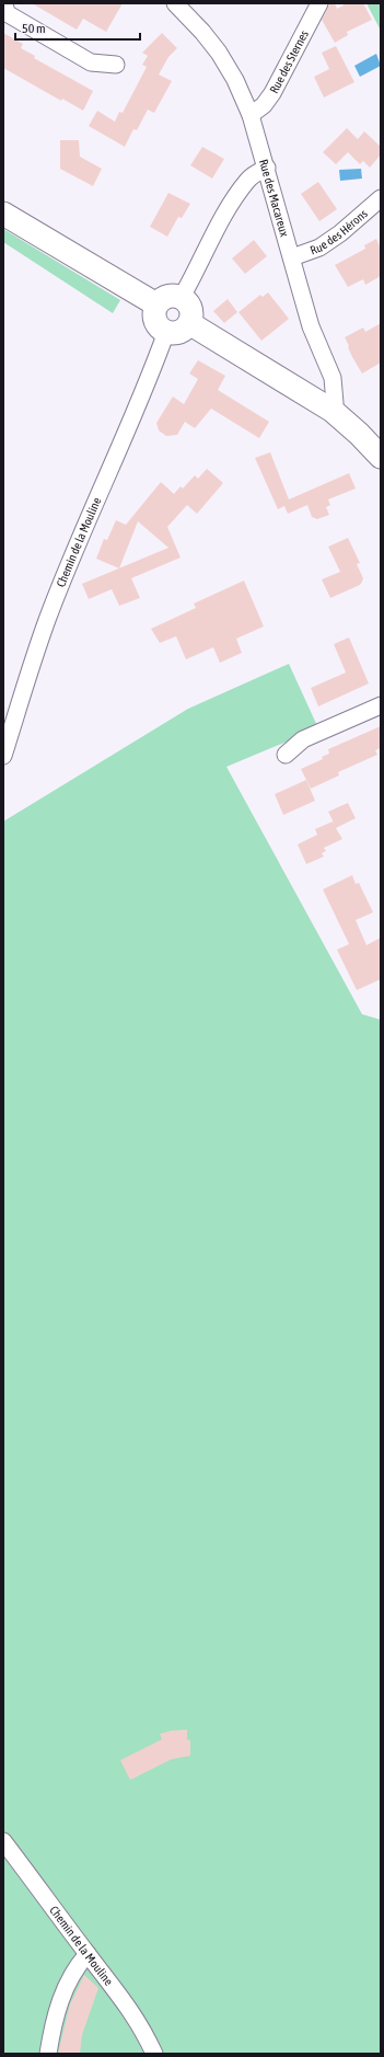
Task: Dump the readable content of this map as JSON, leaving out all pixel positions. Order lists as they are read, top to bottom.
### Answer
{
  "streets": {
    "street": [
      "Rue des Sternes",
      "Rue des Macareux",
      "Rue des Hérons",
      "Chemin de la Mouline"
    ]
  },
  "crossings": [
    ["Rue des Sternes", "Rue des Macareux"],
    ["Rue des Macareux", "Rue des Hérons"]
  ],
  "scale_bar": "50 m"
}
